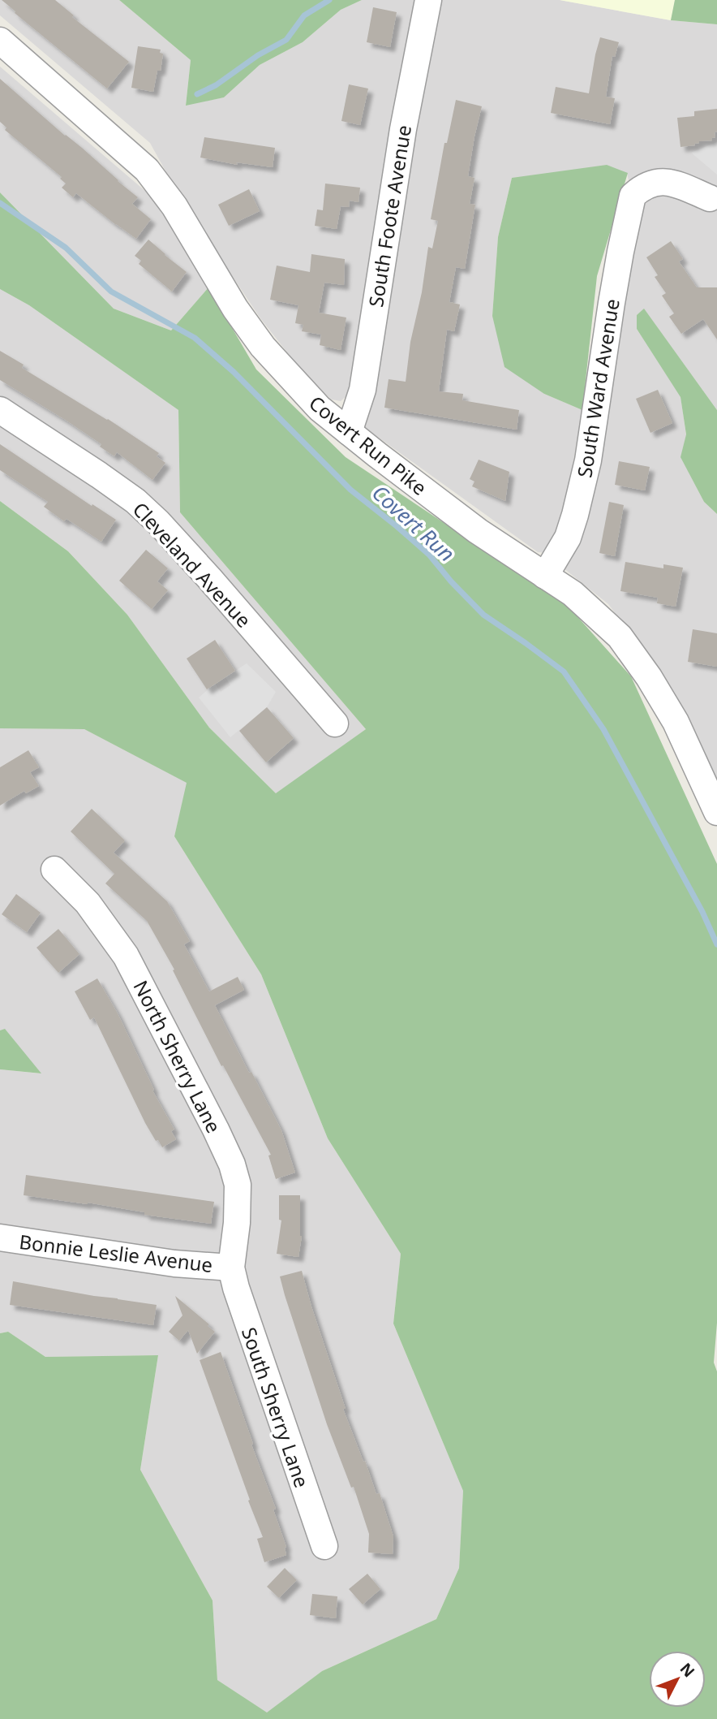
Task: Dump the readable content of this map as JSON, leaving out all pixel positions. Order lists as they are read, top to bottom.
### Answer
{
  "streets": {
    "street": [
      "South Foote Avenue",
      "South Ward Avenue",
      "Covert Run Pike",
      "Cleveland Avenue",
      "North Sherry Lane",
      "Bonnie Leslie Avenue",
      "South Sherry Lane"
    ]
  },
  "crossings": [
    ["South Foote Avenue", "Covert Run Pike"],
    ["South Ward Avenue", "Covert Run Pike"],
    ["North Sherry Lane", "Bonnie Leslie Avenue"],
    ["North Sherry Lane", "South Sherry Lane"],
    ["Bonnie Leslie Avenue", "South Sherry Lane"]
  ],
  "water": ["Covert Run"],
  "north": "top right"
}
